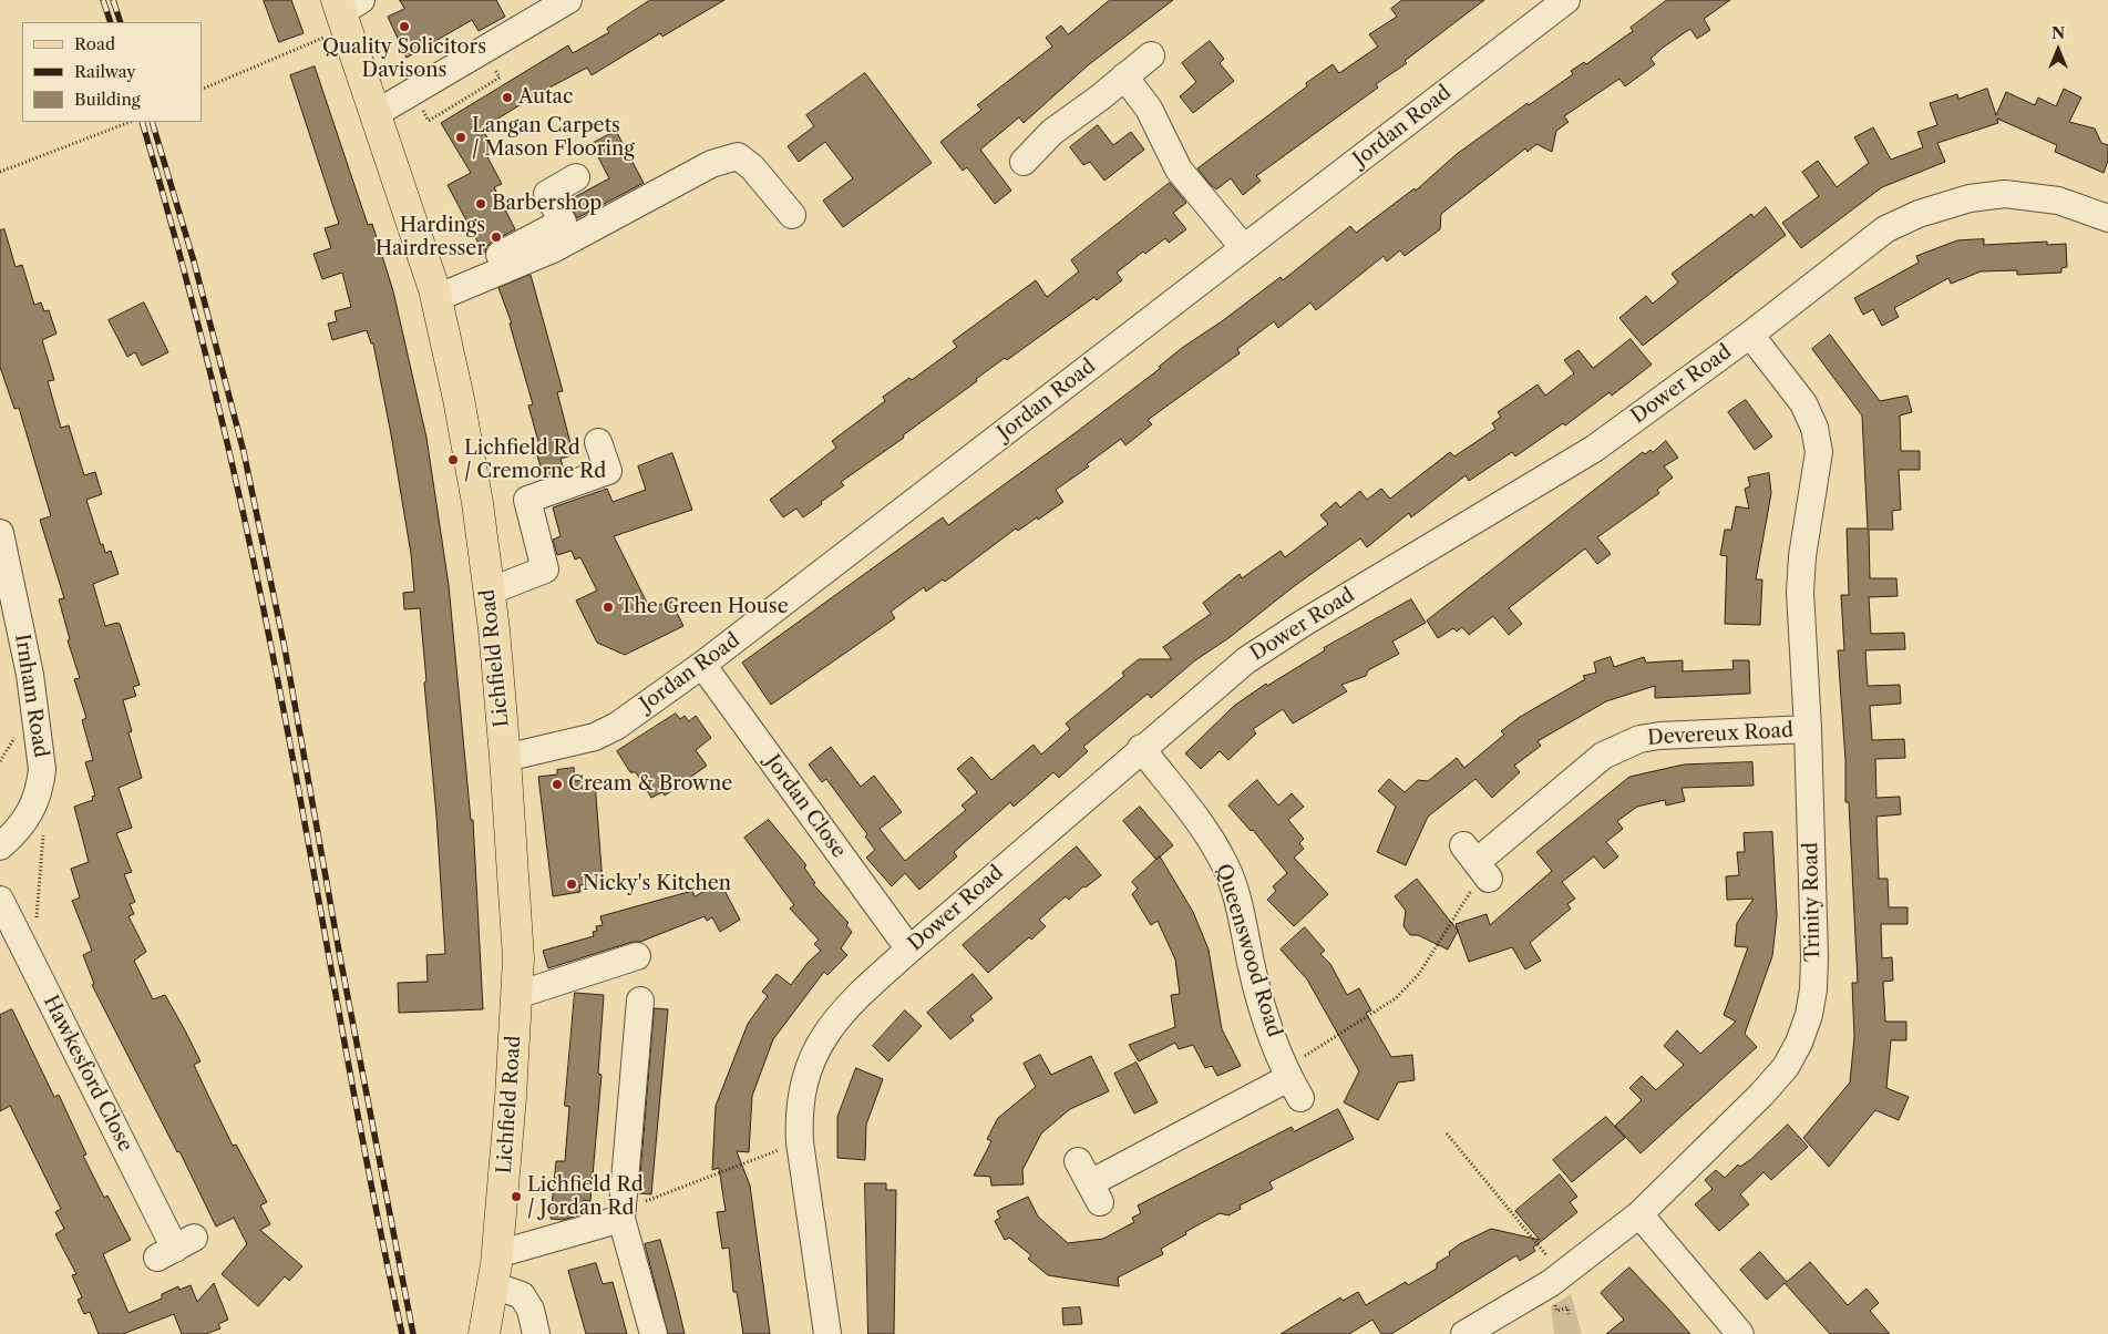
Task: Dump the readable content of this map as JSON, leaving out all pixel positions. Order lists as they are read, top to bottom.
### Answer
{
  "streets": {
    "main road": ["Lichfield Road"],
    "street": [
      "Jordan Road",
      "Dower Road",
      "Irnham Road",
      "Devereux Road",
      "Jordan Close",
      "Trinity Road",
      "Queenswood Road",
      "Hawkesford Close"
    ]
  },
  "crossings": [
    ["Jordan Road", "Lichfield Road"],
    ["Jordan Road", "Jordan Close"],
    ["Dower Road", "Jordan Close"],
    ["Dower Road", "Trinity Road"],
    ["Dower Road", "Queenswood Road"],
    ["Devereux Road", "Trinity Road"]
  ],
  "places": [
    "Quality Solicitors Davisons",
    "Autac",
    "Langan Carpets / Mason Flooring",
    "Barbershop",
    "Hardings Hairdresser",
    "Lichfield Rd / Cremorne Rd",
    "The Green House",
    "Cream & Browne",
    "Nicky's Kitchen",
    "Lichfield Rd / Jordan Rd"
  ],
  "legend": ["Road", "Railway", "Building"],
  "north": "top"
}
